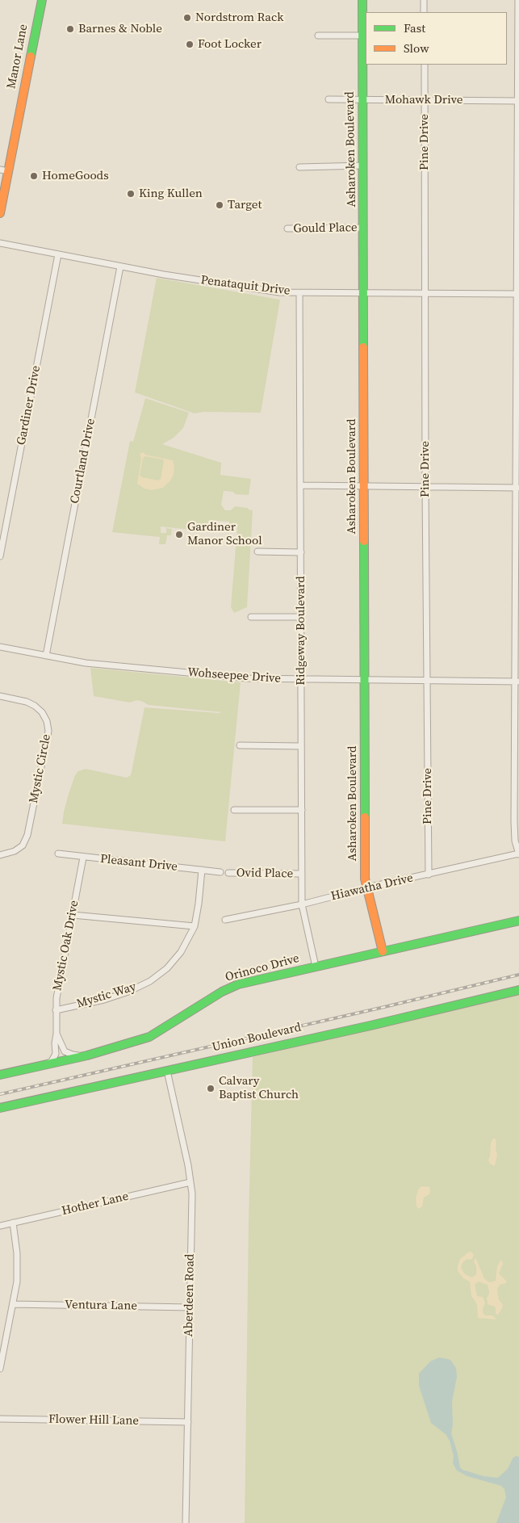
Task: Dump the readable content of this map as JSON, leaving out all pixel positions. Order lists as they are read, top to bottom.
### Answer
{
  "streets": {
    "street": [
      "Manor Lane",
      "Mohawk Drive",
      "Pine Drive",
      "Asharoken Boulevard",
      "Gould Place",
      "Penataquit Drive",
      "Gardiner Drive",
      "Courtland Drive",
      "Ridgeway Boulevard",
      "Wohseepee Drive",
      "Mystic Circle",
      "Pleasant Drive",
      "Ovid Place",
      "Hiawatha Drive",
      "Mystic Oak Drive",
      "Orinoco Drive",
      "Mystic Way",
      "Union Boulevard",
      "Hother Lane",
      "Aberdeen Road",
      "Ventura Lane",
      "Flower Hill Lane"
    ]
  },
  "crossings": [
    ["Mohawk Drive", "Pine Drive"],
    ["Mohawk Drive", "Asharoken Boulevard"],
    ["Pine Drive", "Penataquit Drive"],
    ["Pine Drive", "Wohseepee Drive"],
    ["Pine Drive", "Hiawatha Drive"],
    ["Asharoken Boulevard", "Gould Place"],
    ["Asharoken Boulevard", "Penataquit Drive"],
    ["Asharoken Boulevard", "Wohseepee Drive"],
    ["Asharoken Boulevard", "Hiawatha Drive"],
    ["Asharoken Boulevard", "Orinoco Drive"],
    ["Penataquit Drive", "Gardiner Drive"],
    ["Penataquit Drive", "Courtland Drive"],
    ["Penataquit Drive", "Ridgeway Boulevard"],
    ["Courtland Drive", "Wohseepee Drive"],
    ["Ridgeway Boulevard", "Wohseepee Drive"],
    ["Ridgeway Boulevard", "Ovid Place"],
    ["Ridgeway Boulevard", "Hiawatha Drive"],
    ["Ridgeway Boulevard", "Orinoco Drive"],
    ["Pleasant Drive", "Mystic Oak Drive"],
    ["Pleasant Drive", "Mystic Way"],
    ["Mystic Oak Drive", "Orinoco Drive"],
    ["Mystic Oak Drive", "Mystic Way"],
    ["Union Boulevard", "Aberdeen Road"],
    ["Hother Lane", "Aberdeen Road"],
    ["Aberdeen Road", "Ventura Lane"],
    ["Aberdeen Road", "Flower Hill Lane"]
  ],
  "places": [
    "Nordstrom Rack",
    "Barnes & Noble",
    "Foot Locker",
    "HomeGoods",
    "King Kullen",
    "Target",
    "Gardiner Manor School",
    "Calvary Baptist Church"
  ],
  "legend": ["Fast", "Slow"]
}
